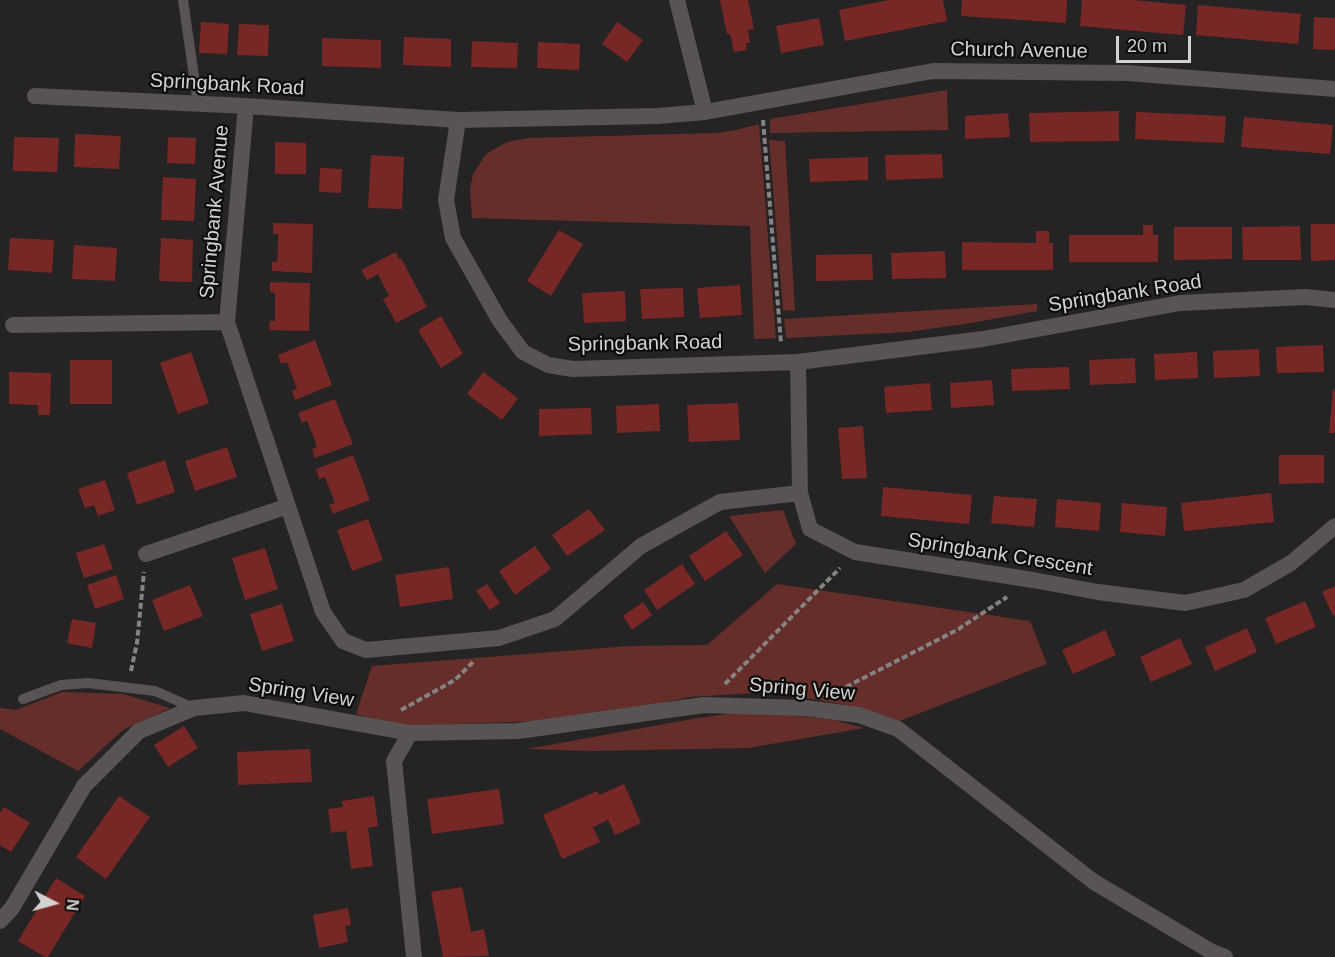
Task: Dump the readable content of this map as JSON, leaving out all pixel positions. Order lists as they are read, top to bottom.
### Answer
{
  "streets": {
    "street": [
      "Church Avenue",
      "Springbank Road",
      "Springbank Avenue",
      "Springbank Crescent",
      "Spring View"
    ]
  },
  "crossings": [
    ["Church Avenue", "Springbank Road"],
    ["Springbank Road", "Springbank Avenue"],
    ["Springbank Road", "Springbank Crescent"],
    ["Springbank Avenue", "Springbank Crescent"]
  ],
  "scale_bar": "20 m",
  "north": "right"
}
